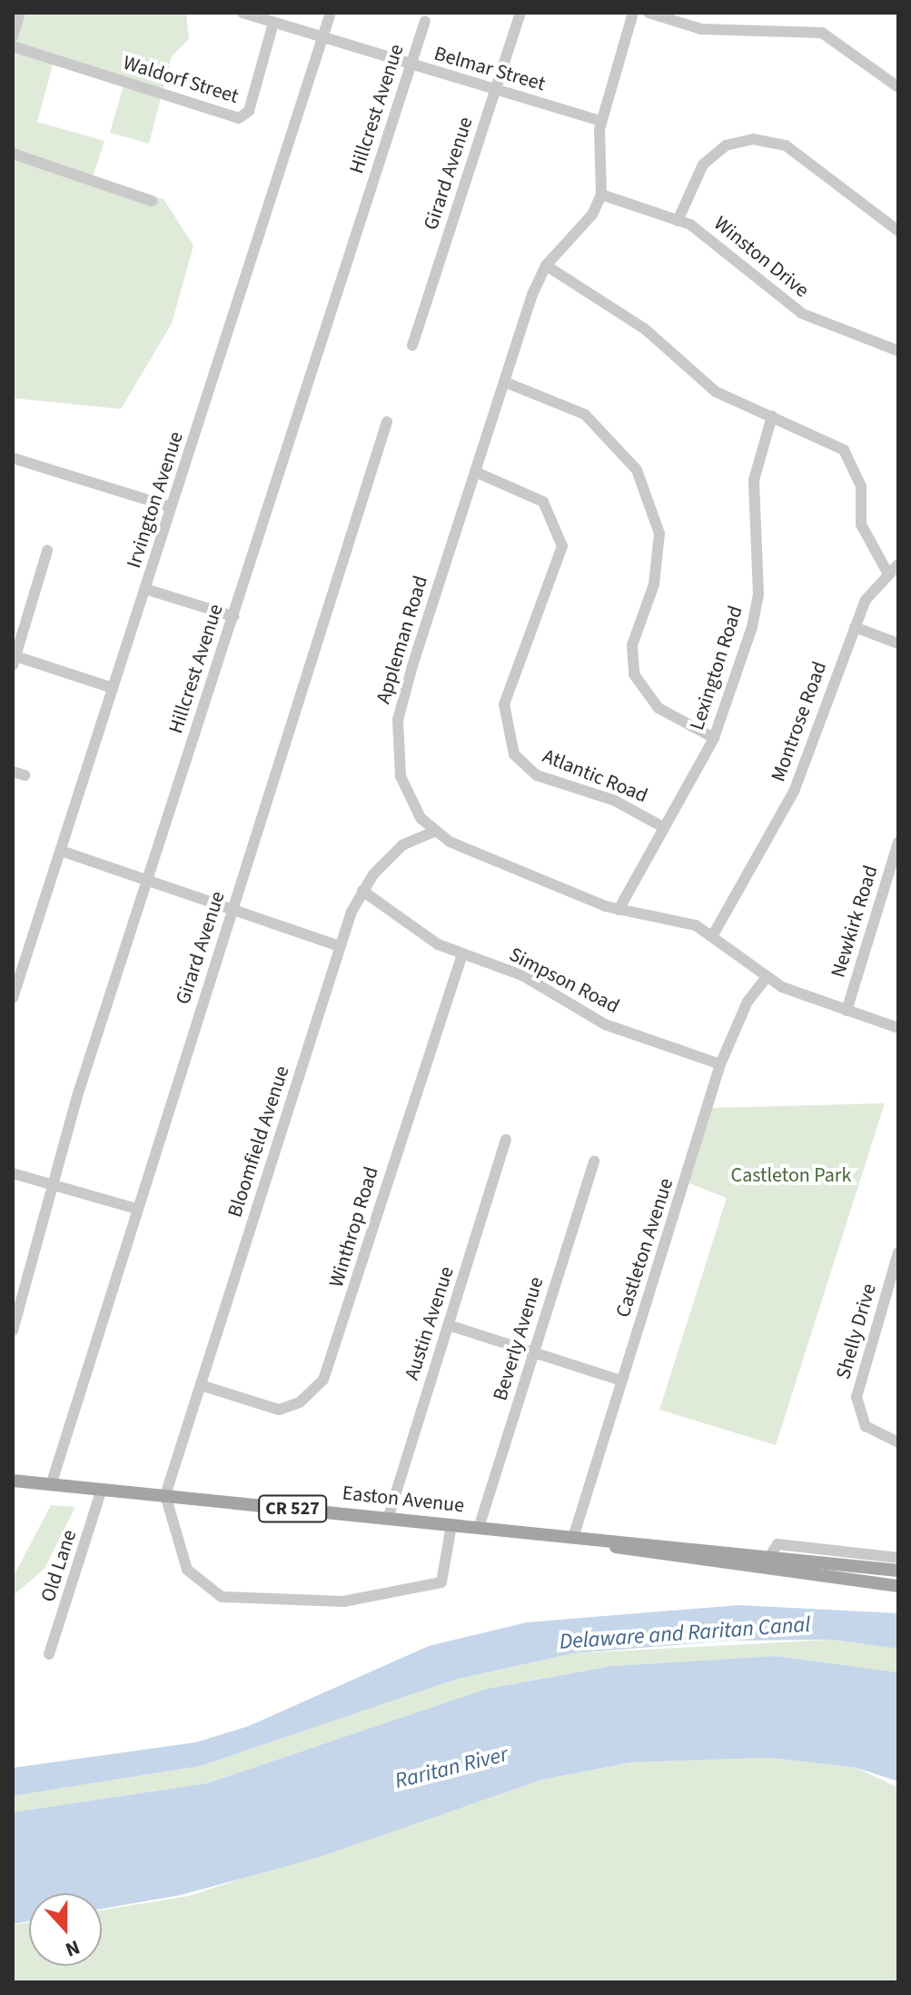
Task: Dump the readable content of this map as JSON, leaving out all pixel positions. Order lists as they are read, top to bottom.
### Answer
{
  "streets": {
    "main road": ["Easton Avenue", "CR 527"],
    "street": [
      "Belmar Street",
      "Waldorf Street",
      "Hillcrest Avenue",
      "Girard Avenue",
      "Winston Drive",
      "Irvington Avenue",
      "Appleman Road",
      "Lexington Road",
      "Montrose Road",
      "Atlantic Road",
      "Newkirk Road",
      "Simpson Road",
      "Bloomfield Avenue",
      "Winthrop Road",
      "Castleton Avenue",
      "Austin Avenue",
      "Shelly Drive",
      "Beverly Avenue",
      "Old Lane"
    ]
  },
  "crossings": [
    ["Belmar Street", "Waldorf Street"],
    ["Belmar Street", "Hillcrest Avenue"],
    ["Belmar Street", "Girard Avenue"],
    ["Belmar Street", "Irvington Avenue"],
    ["Girard Avenue", "Easton Avenue"],
    ["Winston Drive", "Appleman Road"],
    ["Appleman Road", "Atlantic Road"],
    ["Appleman Road", "Bloomfield Avenue"],
    ["Lexington Road", "Atlantic Road"],
    ["Simpson Road", "Bloomfield Avenue"],
    ["Simpson Road", "Winthrop Road"],
    ["Simpson Road", "Castleton Avenue"],
    ["Bloomfield Avenue", "Winthrop Road"],
    ["Bloomfield Avenue", "Easton Avenue"],
    ["Castleton Avenue", "Easton Avenue"],
    ["Austin Avenue", "Easton Avenue"],
    ["Beverly Avenue", "Easton Avenue"],
    ["Easton Avenue", "Old Lane"]
  ],
  "water": ["Delaware and Raritan Canal", "Raritan River"],
  "parks": ["Castleton Park"],
  "north": "bottom"
}
